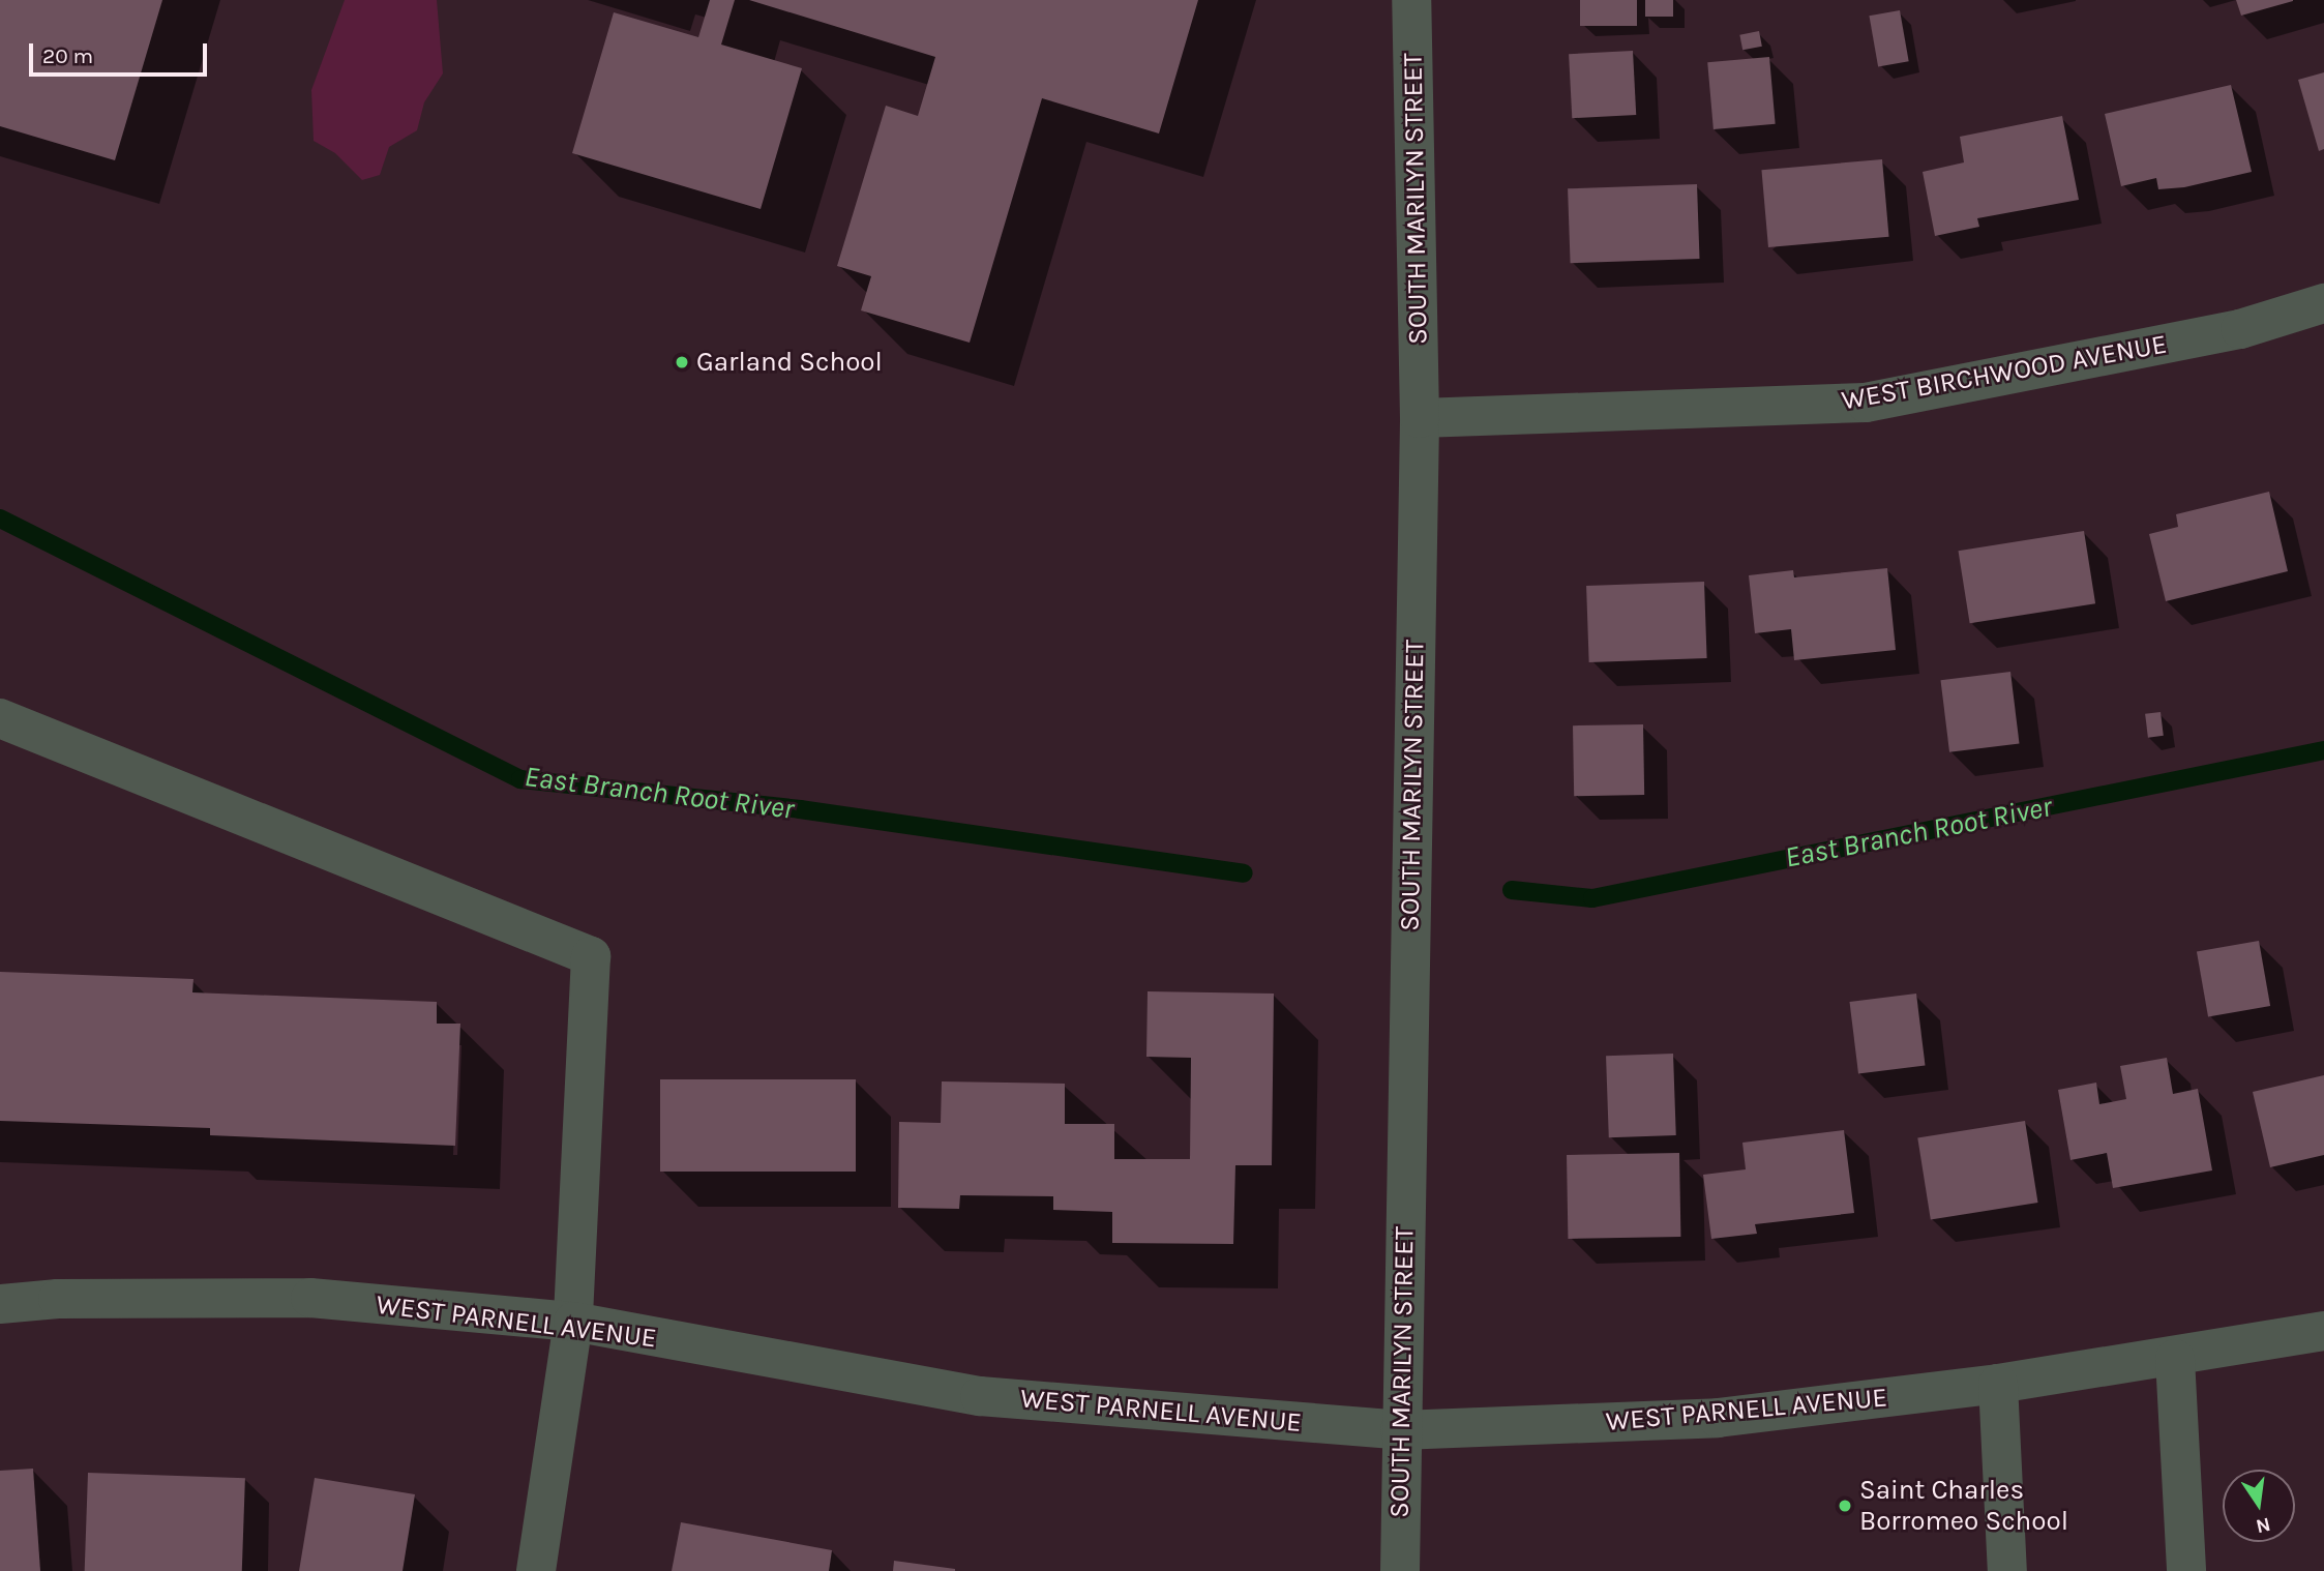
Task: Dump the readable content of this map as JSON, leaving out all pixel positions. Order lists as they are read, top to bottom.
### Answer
{
  "streets": {
    "street": ["SOUTH MARILYN STREET", "WEST BIRCHWOOD AVENUE", "WEST PARNELL AVENUE"]
  },
  "crossings": [
    ["SOUTH MARILYN STREET", "WEST BIRCHWOOD AVENUE"],
    ["SOUTH MARILYN STREET", "WEST PARNELL AVENUE"]
  ],
  "water": ["East Branch Root River"],
  "places": ["Garland School", "Saint Charles Borromeo School"],
  "scale_bar": "20 m",
  "north": "bottom"
}
